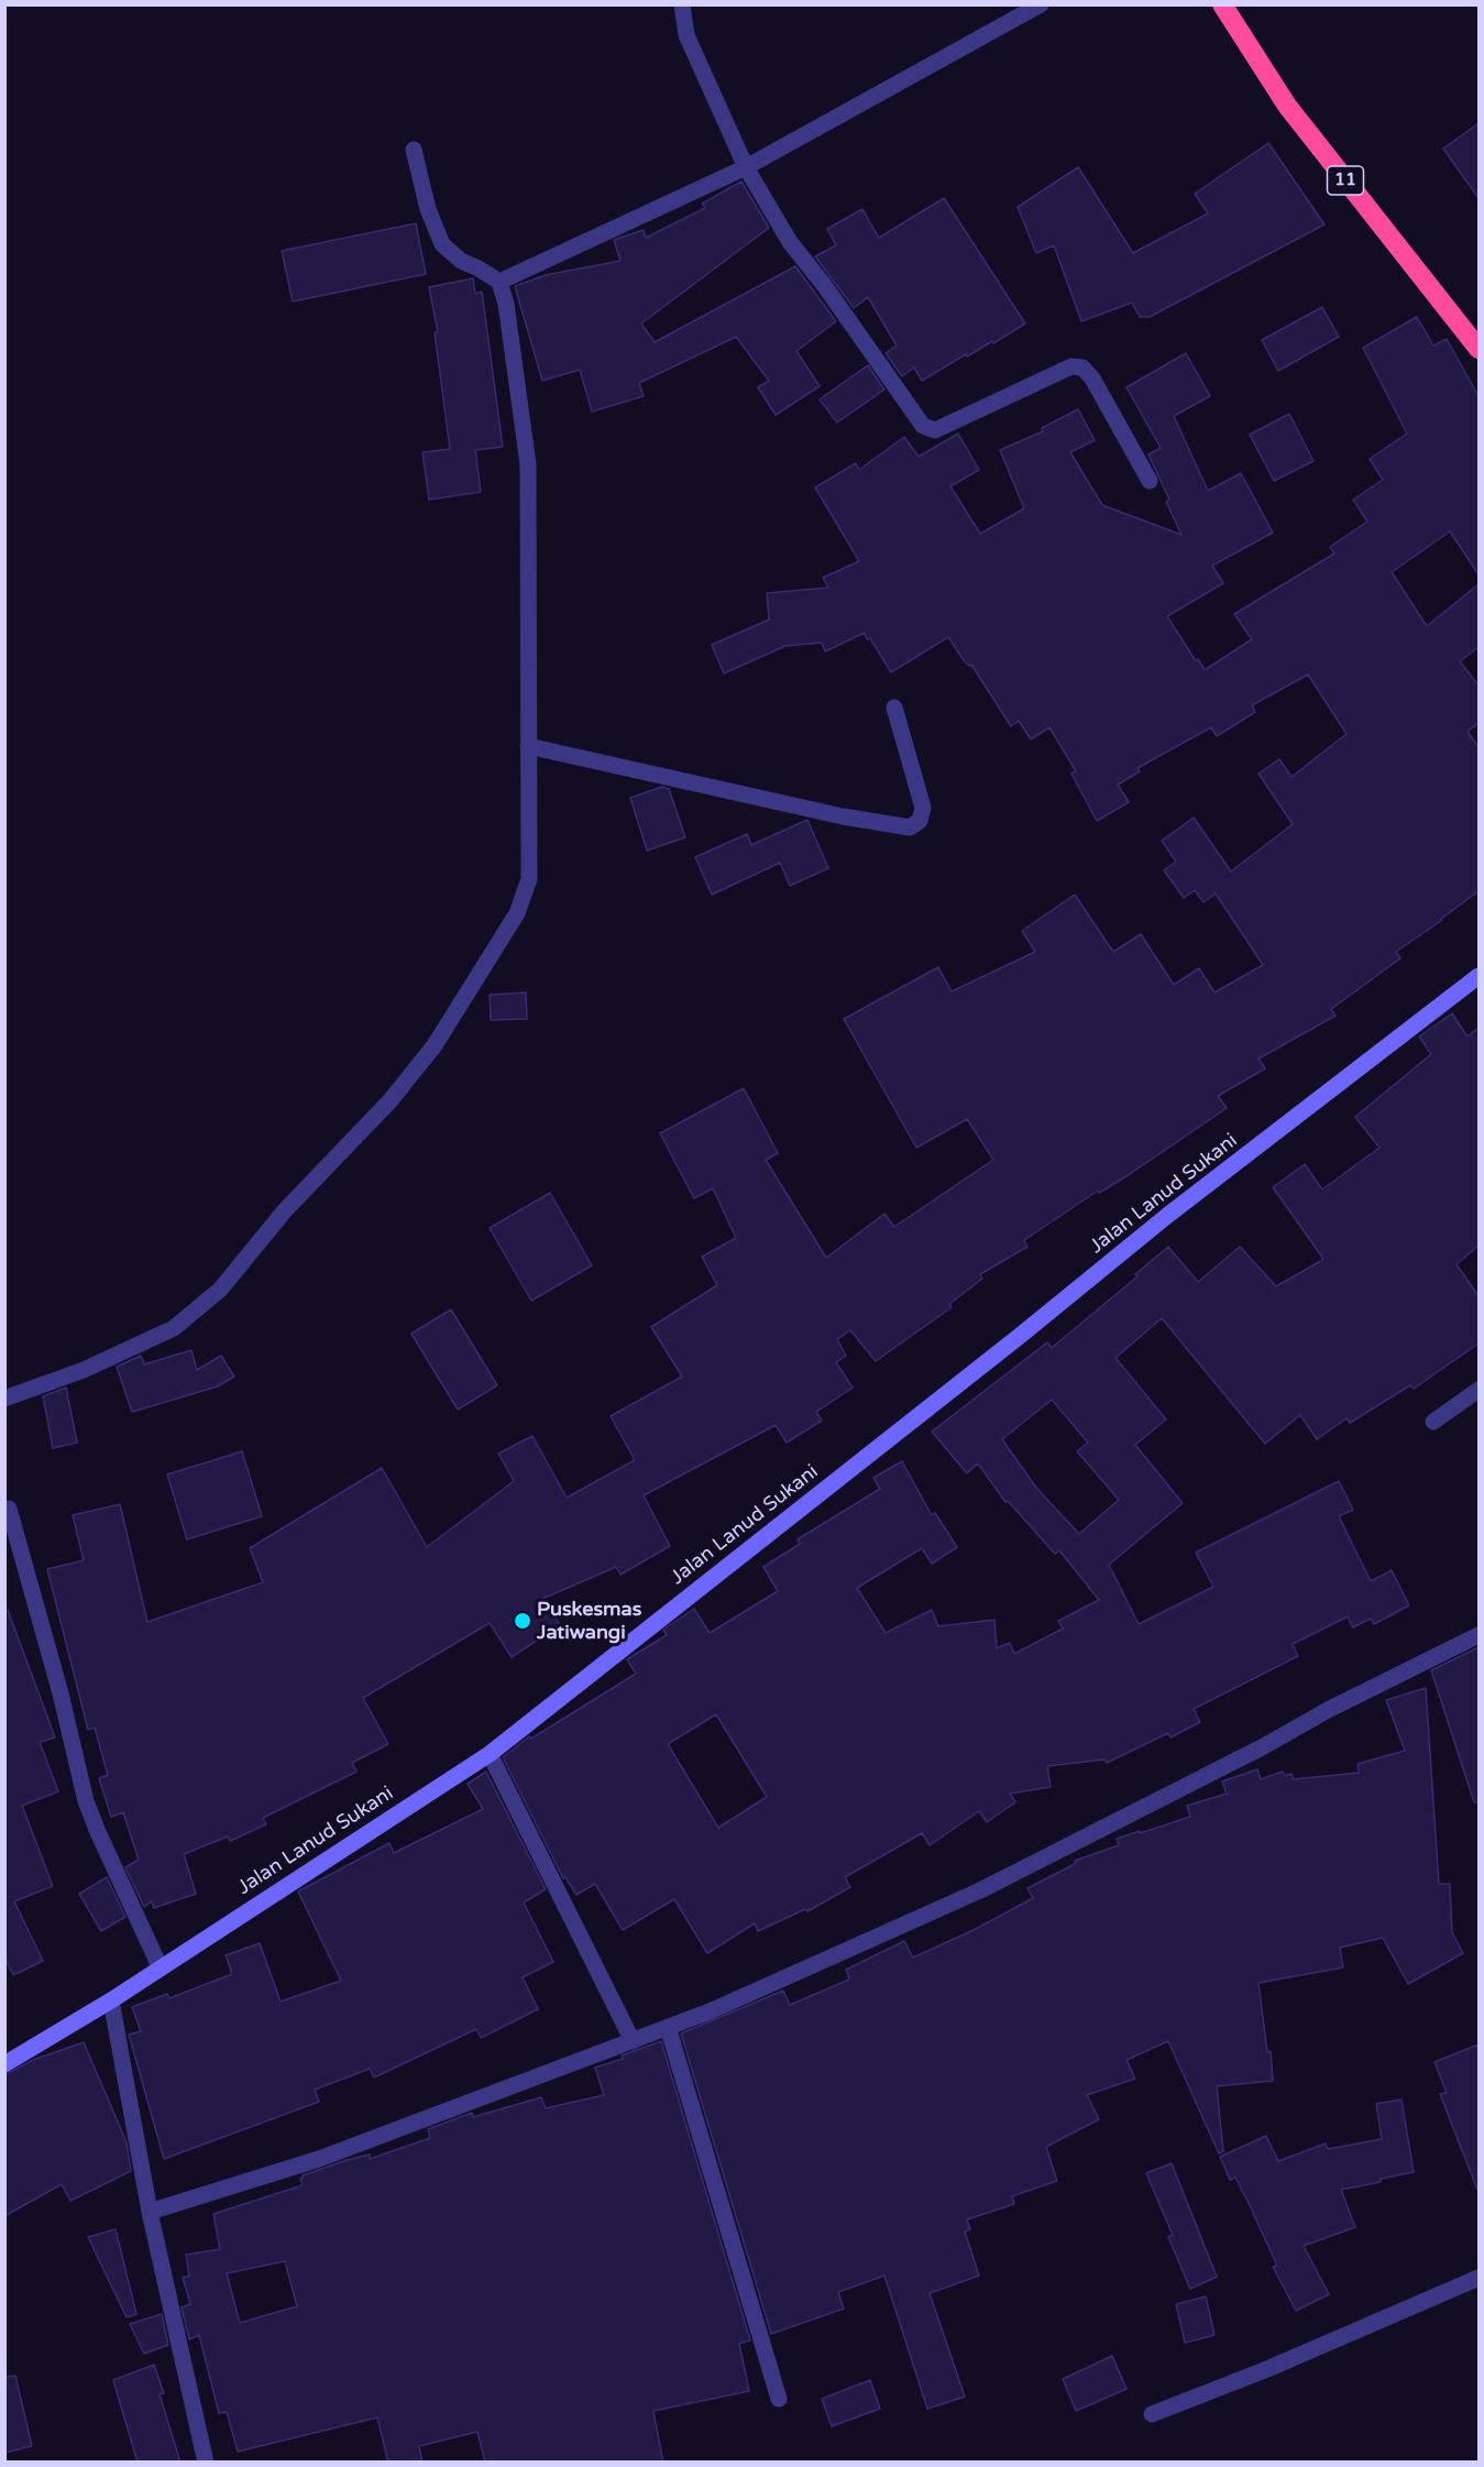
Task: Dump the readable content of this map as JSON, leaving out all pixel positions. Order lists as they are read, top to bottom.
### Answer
{
  "streets": {
    "highway": ["11"],
    "street": ["Jalan Lanud Sukani"]
  },
  "places": ["Puskesmas Jatiwangi"]
}
